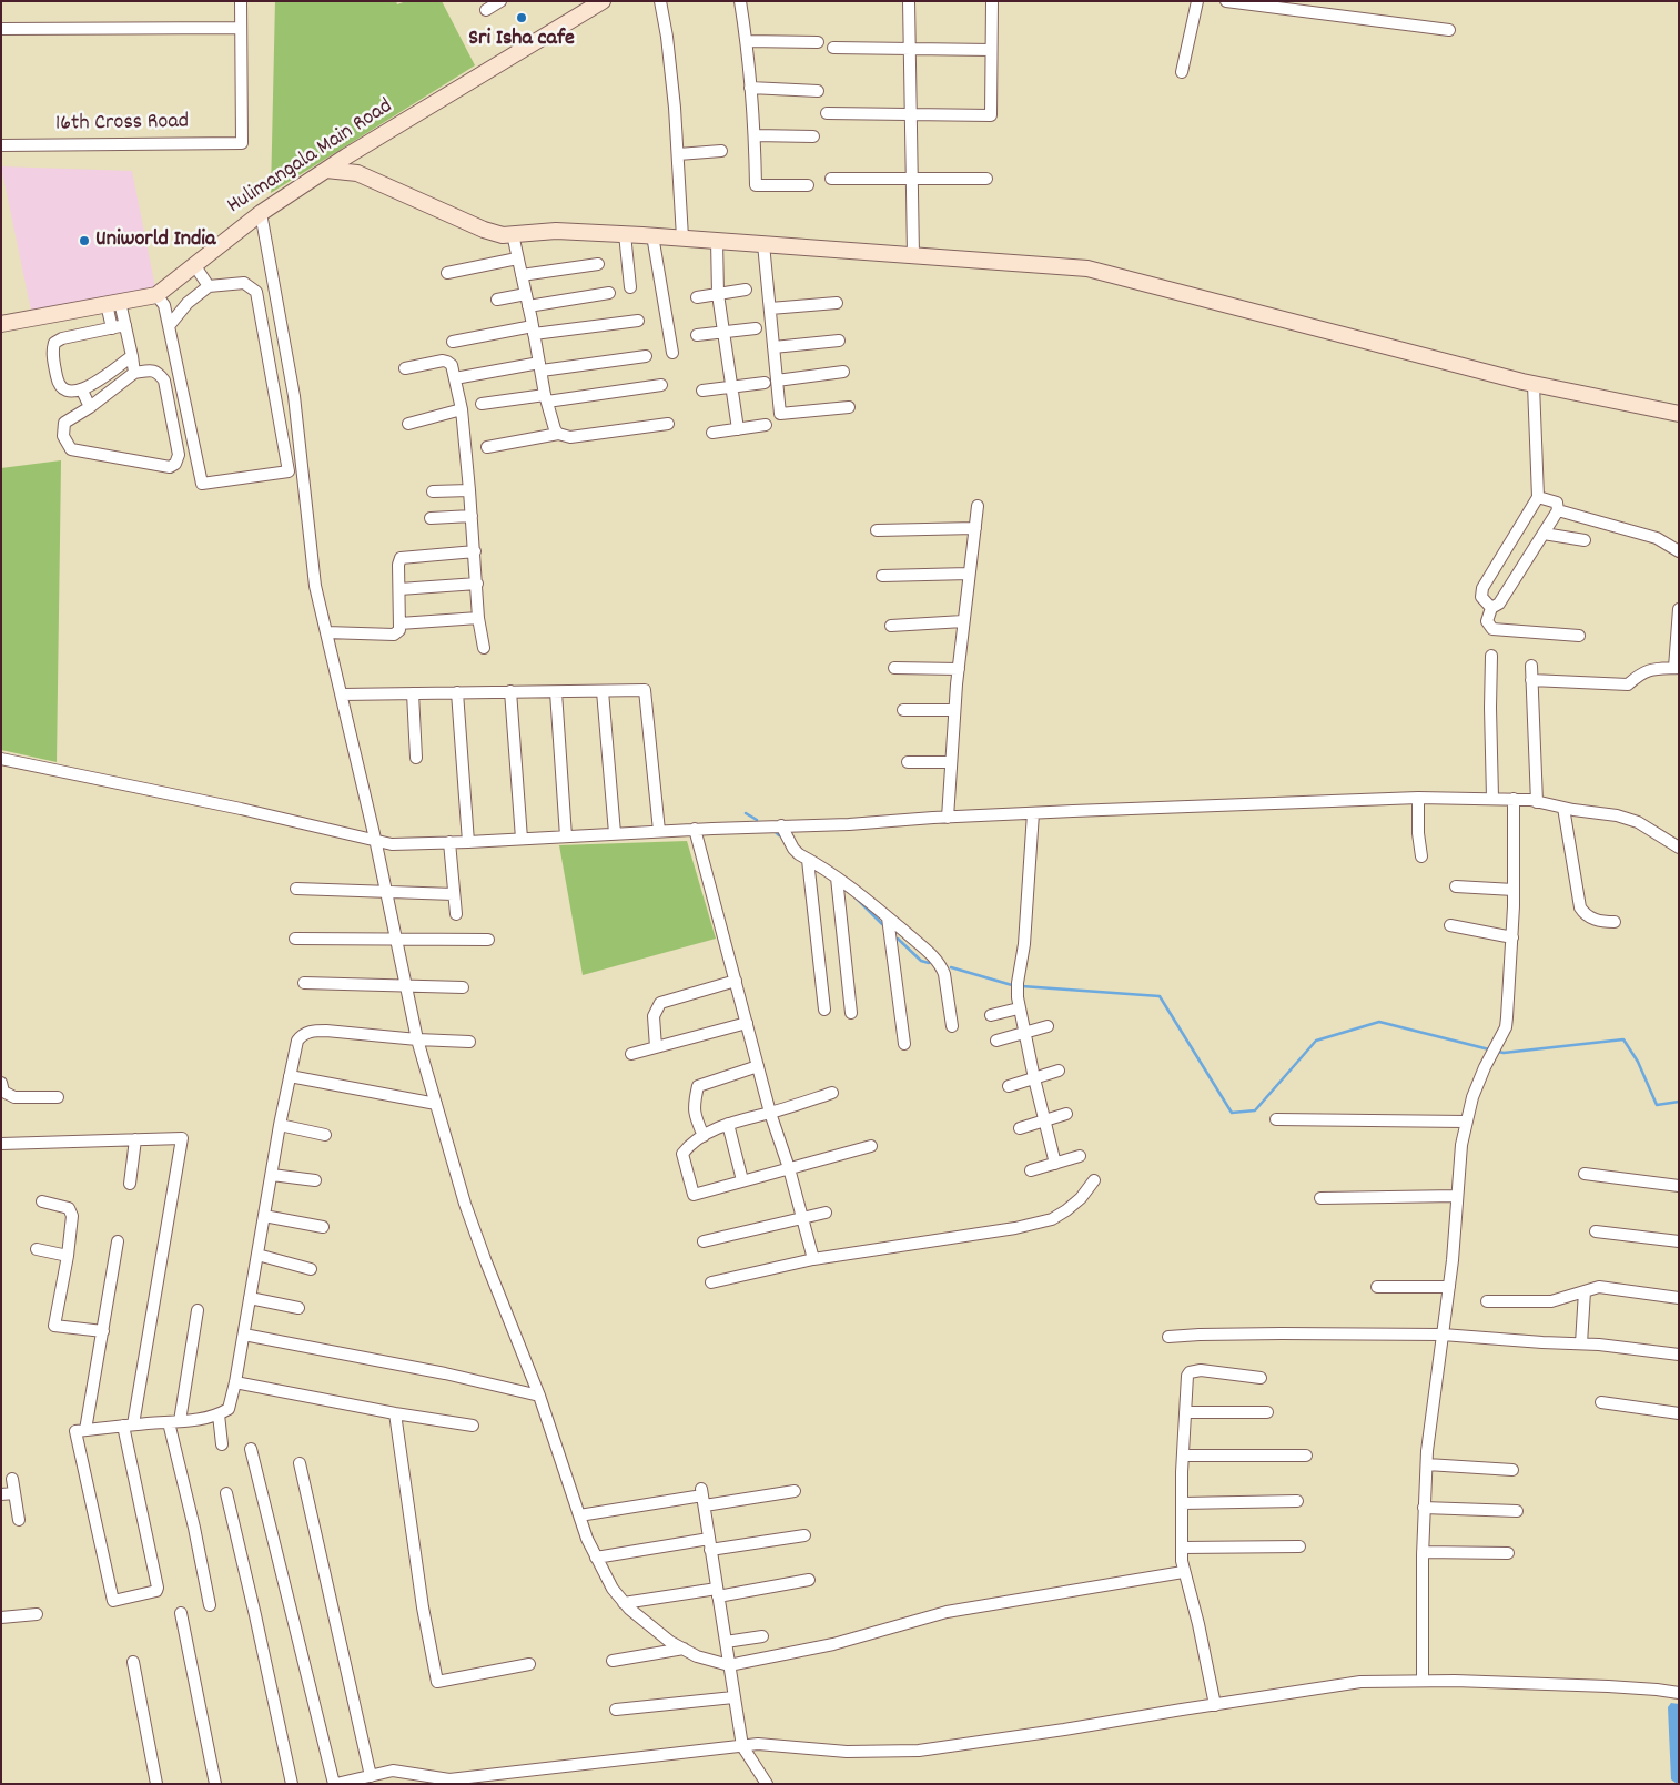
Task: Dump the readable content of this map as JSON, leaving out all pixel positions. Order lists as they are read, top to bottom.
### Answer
{
  "streets": {
    "street": ["16th Cross Road", "Hulimangala Main Road"]
  },
  "places": ["Sri Isha cafe", "Uniworld India"]
}
